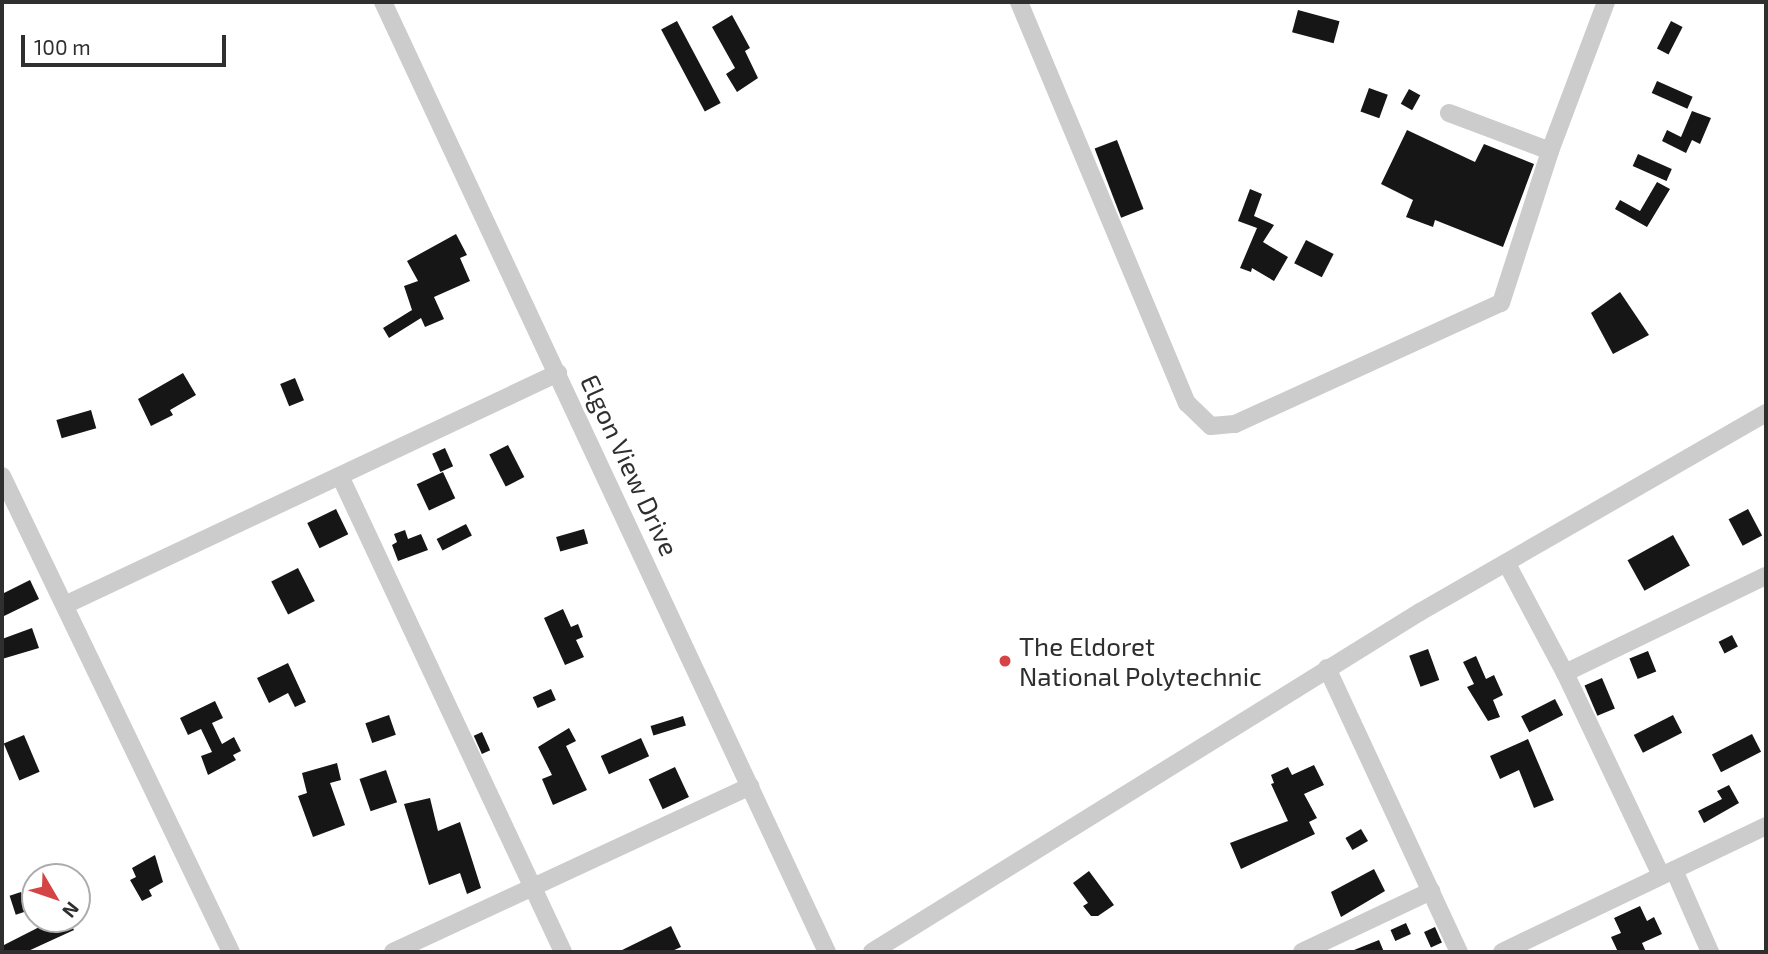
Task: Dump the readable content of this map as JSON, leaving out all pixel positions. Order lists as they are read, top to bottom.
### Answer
{
  "streets": {
    "street": ["Elgon View Drive"]
  },
  "places": ["The Eldoret National Polytechnic"],
  "scale_bar": "100 m",
  "north": "bottom right"
}
